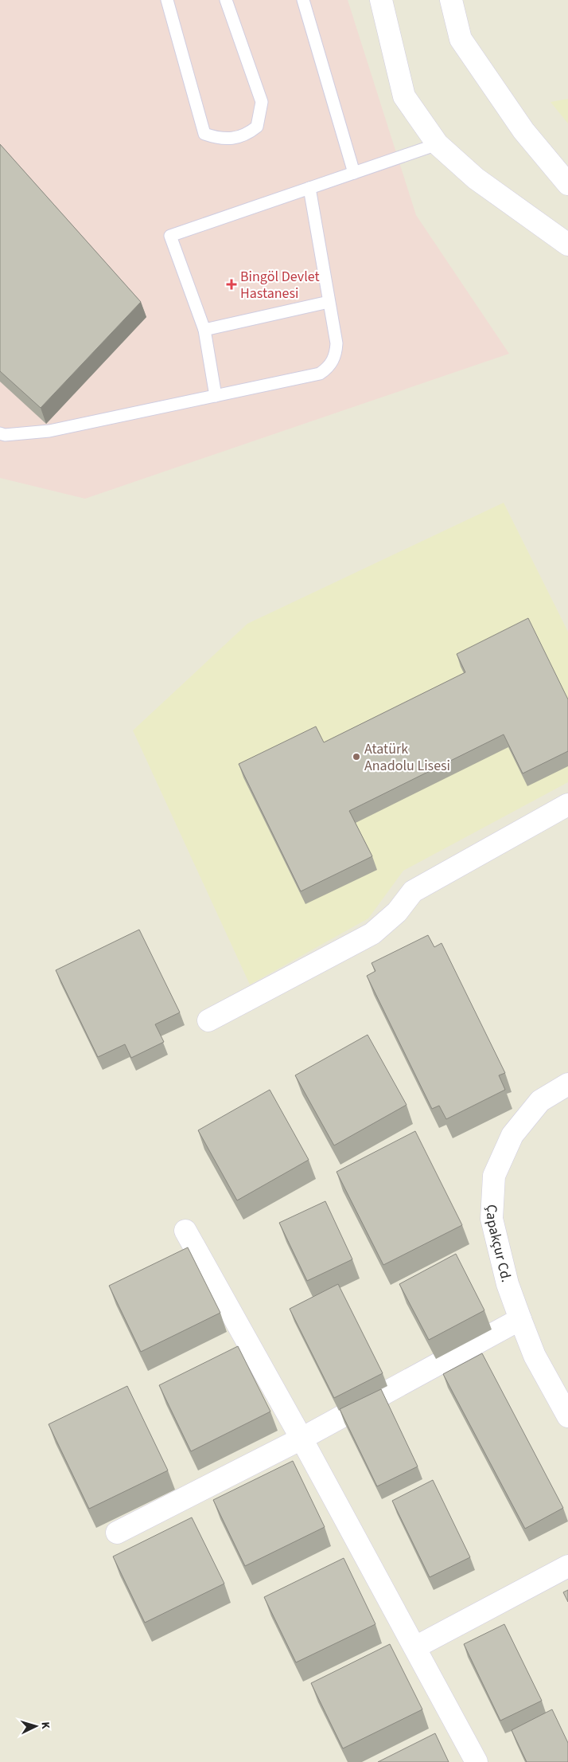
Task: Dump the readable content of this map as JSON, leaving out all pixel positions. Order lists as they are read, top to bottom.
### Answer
{
  "streets": {
    "street": ["Çapakçur Cd."]
  },
  "places": {
    "health": ["Bingöl Devlet Hastanesi"],
    "other": ["Atatürk Anadolu Lisesi"]
  },
  "north": "right"
}
